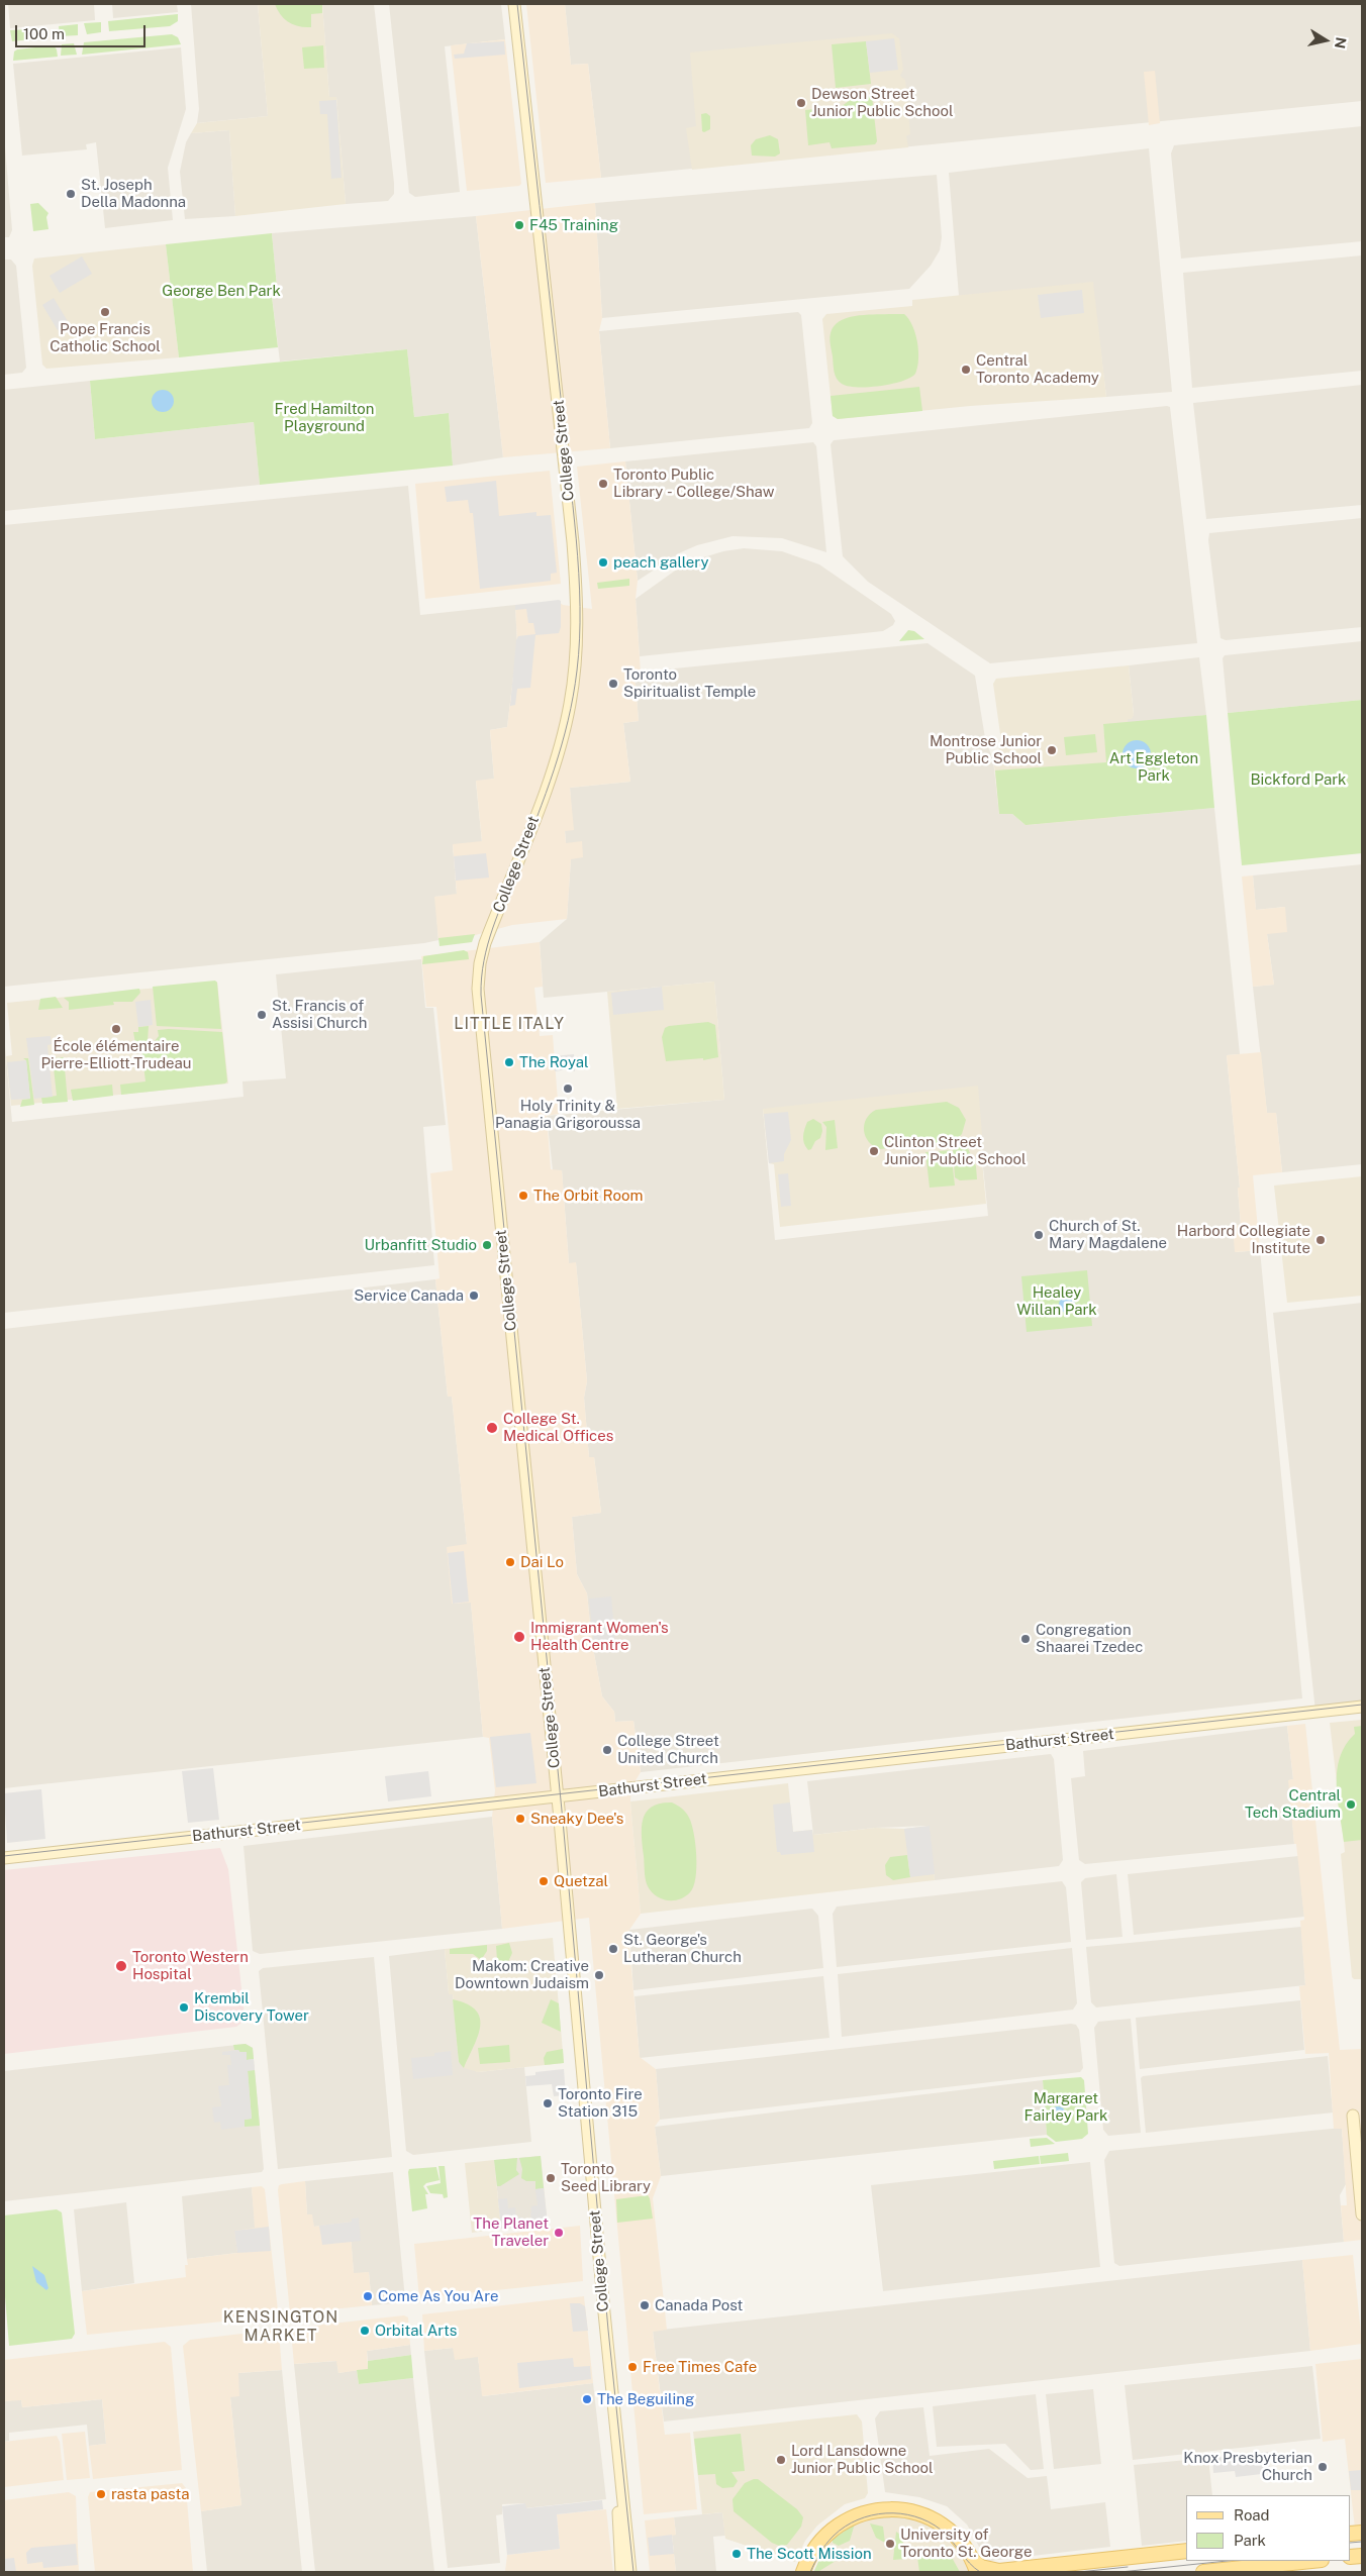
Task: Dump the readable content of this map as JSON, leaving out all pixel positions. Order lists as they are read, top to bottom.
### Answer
{
  "streets": {
    "main road": ["College Street", "Bathurst Street"]
  },
  "crossings": [
    ["College Street", "Bathurst Street"]
  ],
  "districts": ["LITTLE ITALY", "KENSINGTON MARKET"],
  "parks": [
    "George Ben Park",
    "Fred Hamilton Playground",
    "Art Eggleton Park",
    "Bickford Park",
    "Healey Willan Park",
    "Margaret Fairley Park"
  ],
  "places": [
    "Dewson Street Junior Public School",
    "St. Joseph Della Madonna",
    "F45 Training",
    "Pope Francis Catholic School",
    "Central Toronto Academy",
    "Toronto Public Library - College/Shaw",
    "peach gallery",
    "Toronto Spiritualist Temple",
    "Montrose Junior Public School",
    "St. Francis of Assisi Church",
    "École élémentaire Pierre-Elliott-Trudeau",
    "The Royal",
    "Holy Trinity & Panagia Grigoroussa",
    "Clinton Street Junior Public School",
    "The Orbit Room",
    "Church of St. Mary Magdalene",
    "Harbord Collegiate Institute",
    "Urbanfitt Studio",
    "Service Canada",
    "College St. Medical Offices",
    "Dai Lo",
    "Immigrant Women's Health Centre",
    "Congregation Shaarei Tzedec",
    "College Street United Church",
    "Central Tech Stadium",
    "Sneaky Dee's",
    "Quetzal",
    "St. George's Lutheran Church",
    "Toronto Western Hospital",
    "Makom: Creative Downtown Judaism",
    "Krembil Discovery Tower",
    "Toronto Fire Station 315",
    "Toronto Seed Library",
    "The Planet Traveler",
    "Come As You Are",
    "Canada Post",
    "Orbital Arts",
    "Free Times Cafe",
    "The Beguiling",
    "Lord Lansdowne Junior Public School",
    "Knox Presbyterian Church",
    "rasta pasta",
    "University of Toronto St. George",
    "The Scott Mission"
  ],
  "legend": ["Road", "Park"],
  "scale_bar": "100 m",
  "north": "right"
}
